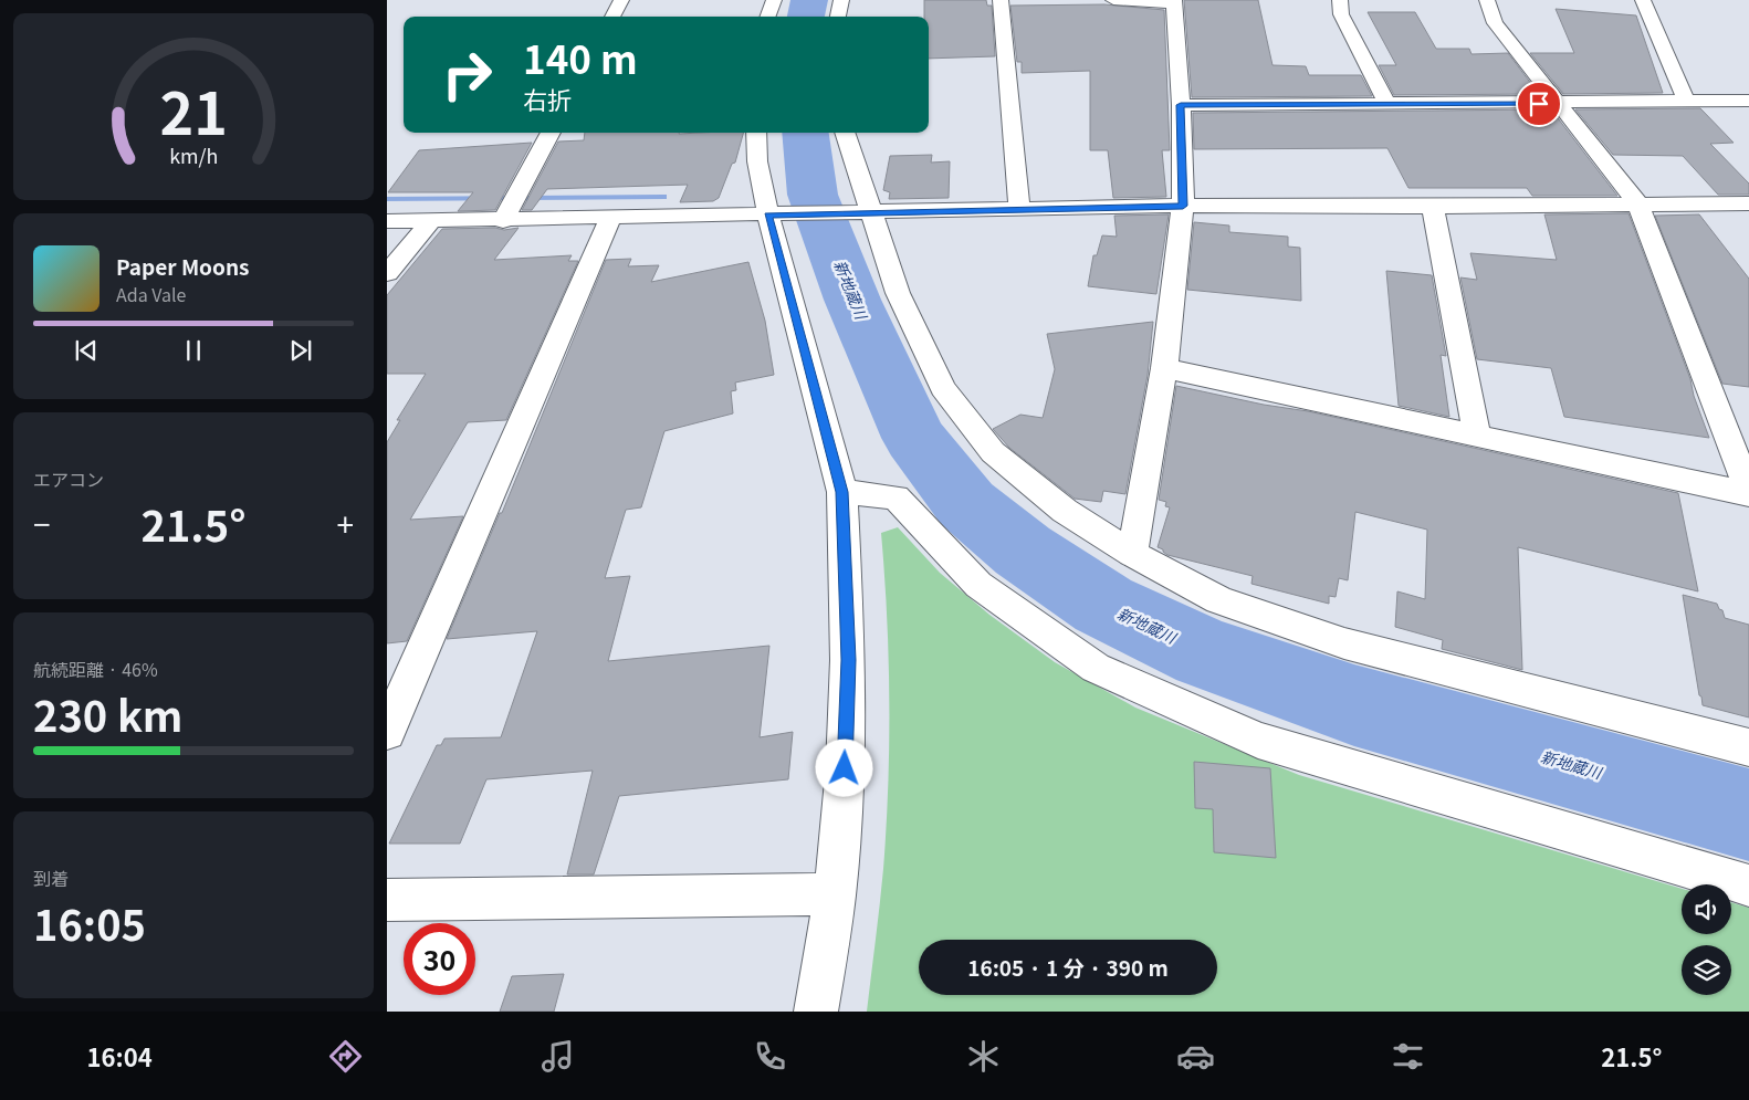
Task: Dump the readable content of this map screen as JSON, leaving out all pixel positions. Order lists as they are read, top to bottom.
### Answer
{
  "water": ["新地蔵川"],
  "page": {
    "turn": ["140 m", "右折"],
    "song": ["Paper Moons", "Ada Vale"],
    "tile": [
      "エアコン",
      ["航続距離 · 46%", "230 km"],
      ["到着", "16:05"]
    ],
    "heat": ["−", "21.5°", "+"],
    "limit": "30",
    "trip": "16:05 · 1 分 · 390 m",
    "tabs": ["16:04", "21.5°"],
    "gauge": ["21", "km/h"]
  }
}
